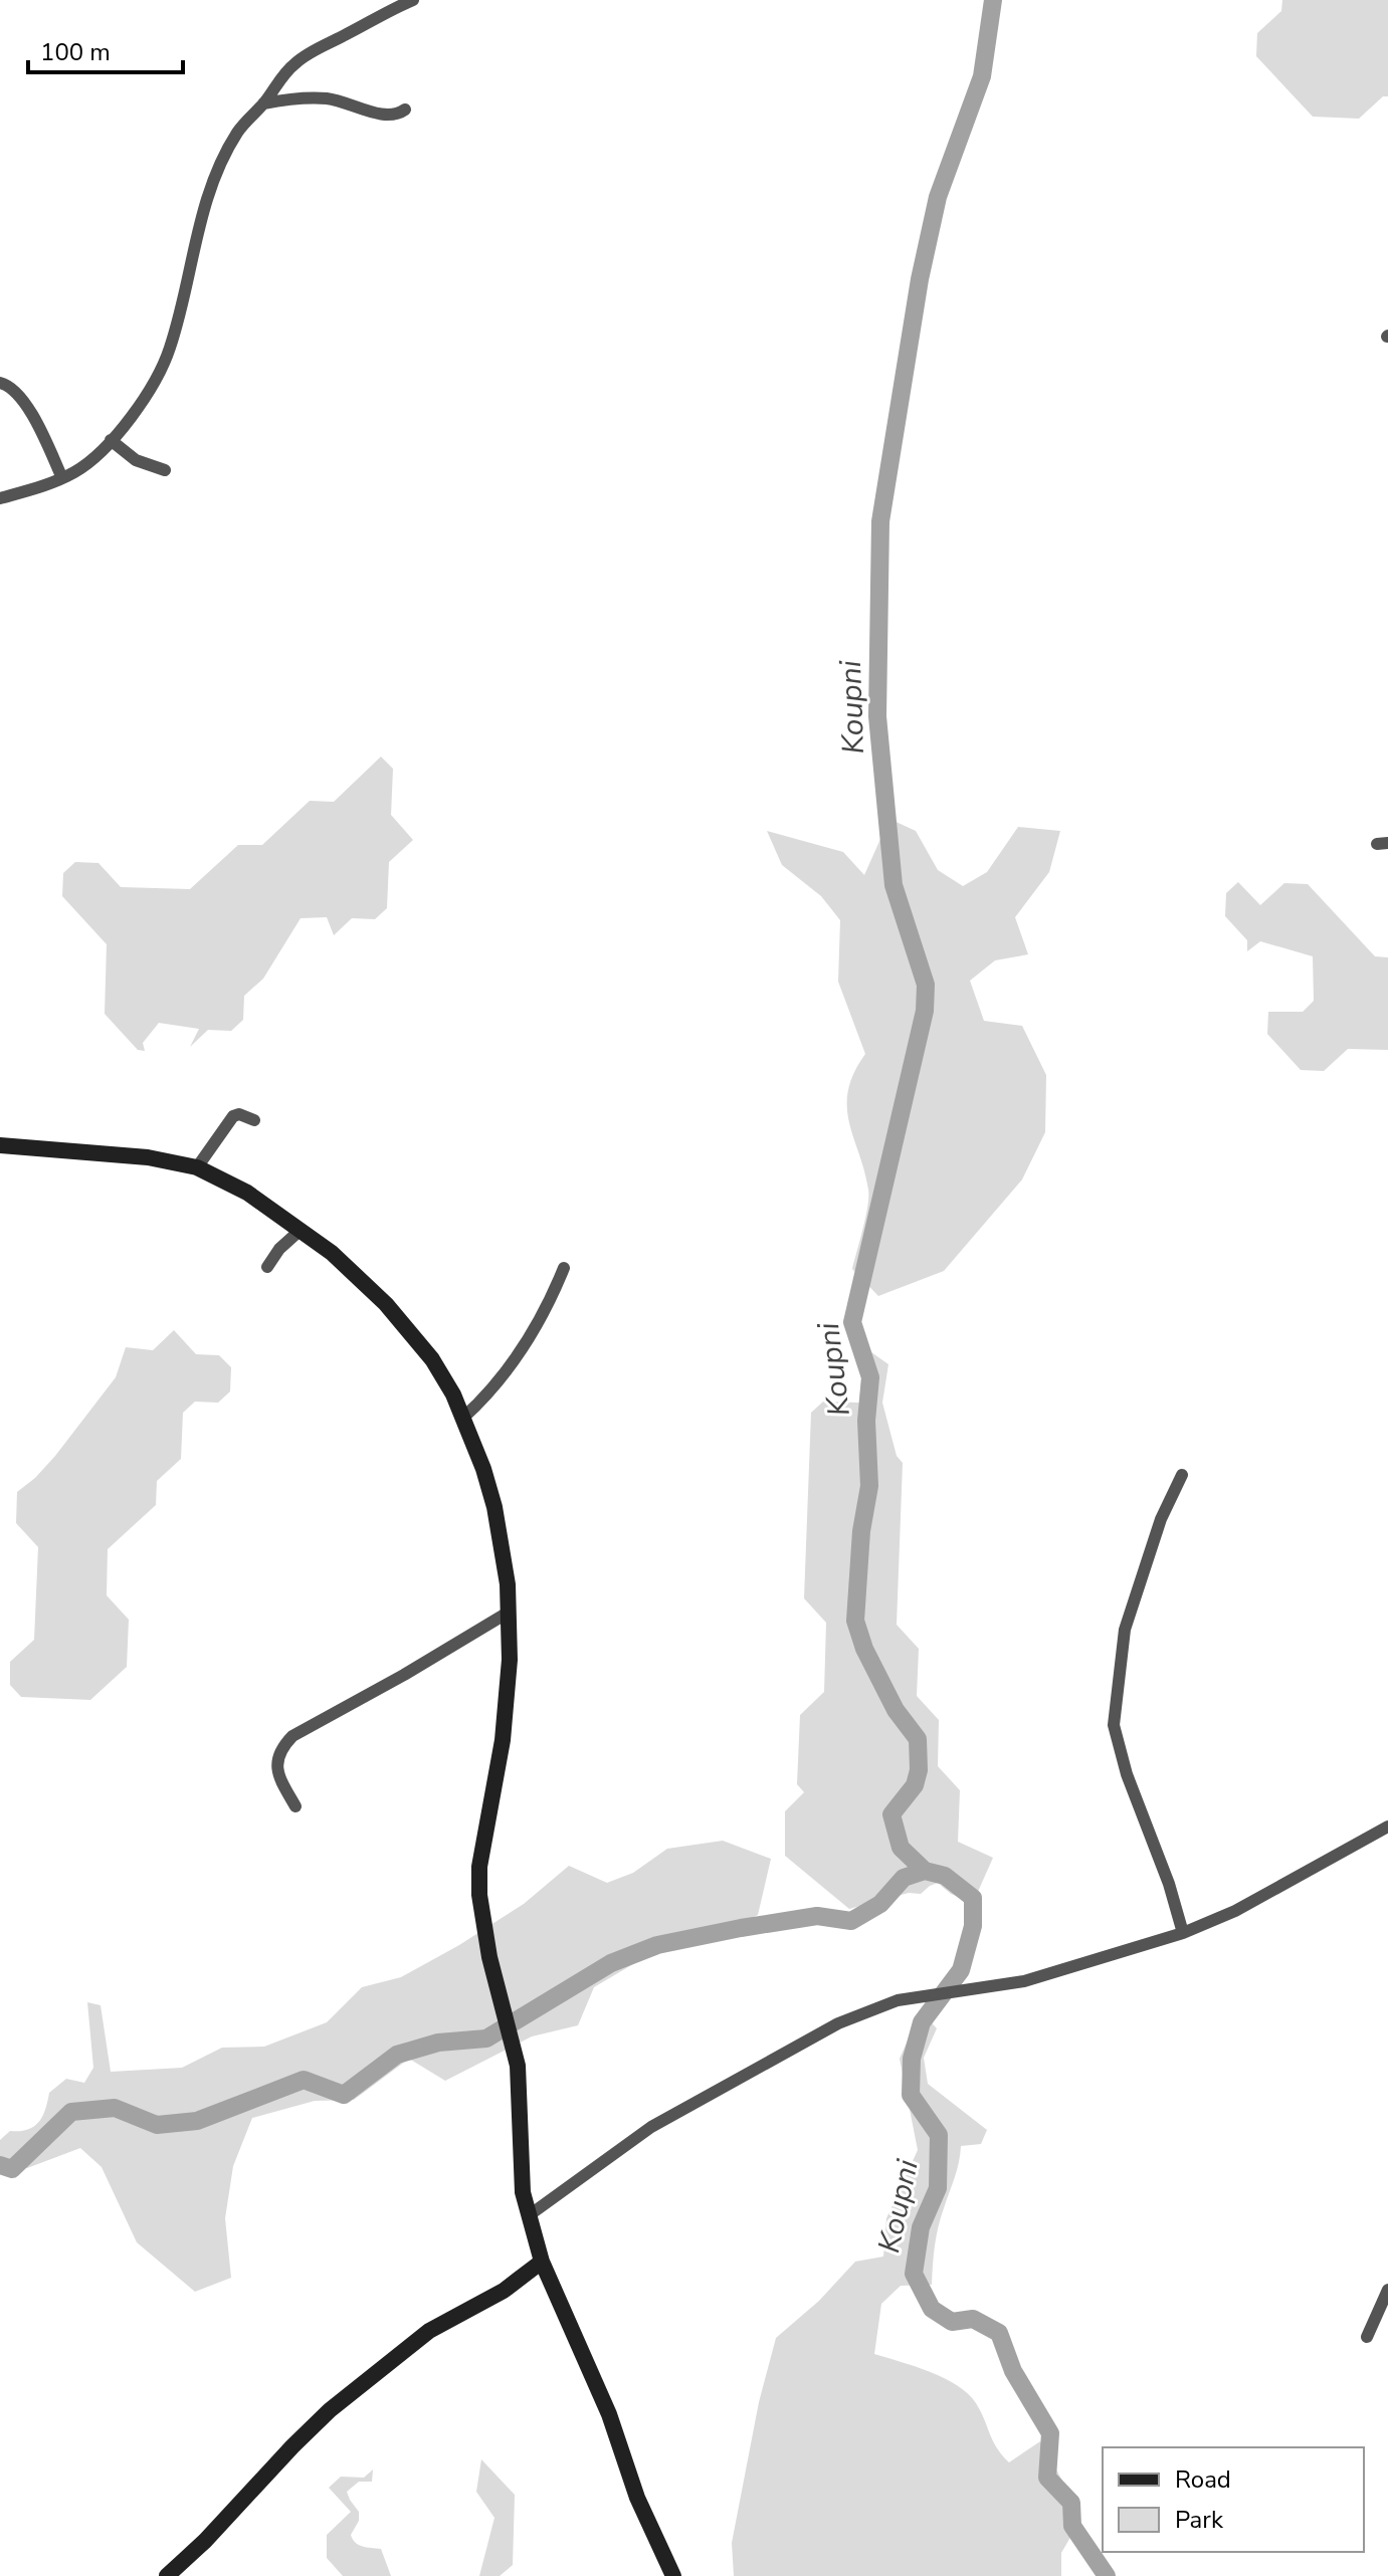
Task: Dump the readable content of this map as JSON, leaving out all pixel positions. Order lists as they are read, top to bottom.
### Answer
{
  "water": ["Koupni"],
  "legend": ["Road", "Park"],
  "scale_bar": "100 m"
}
